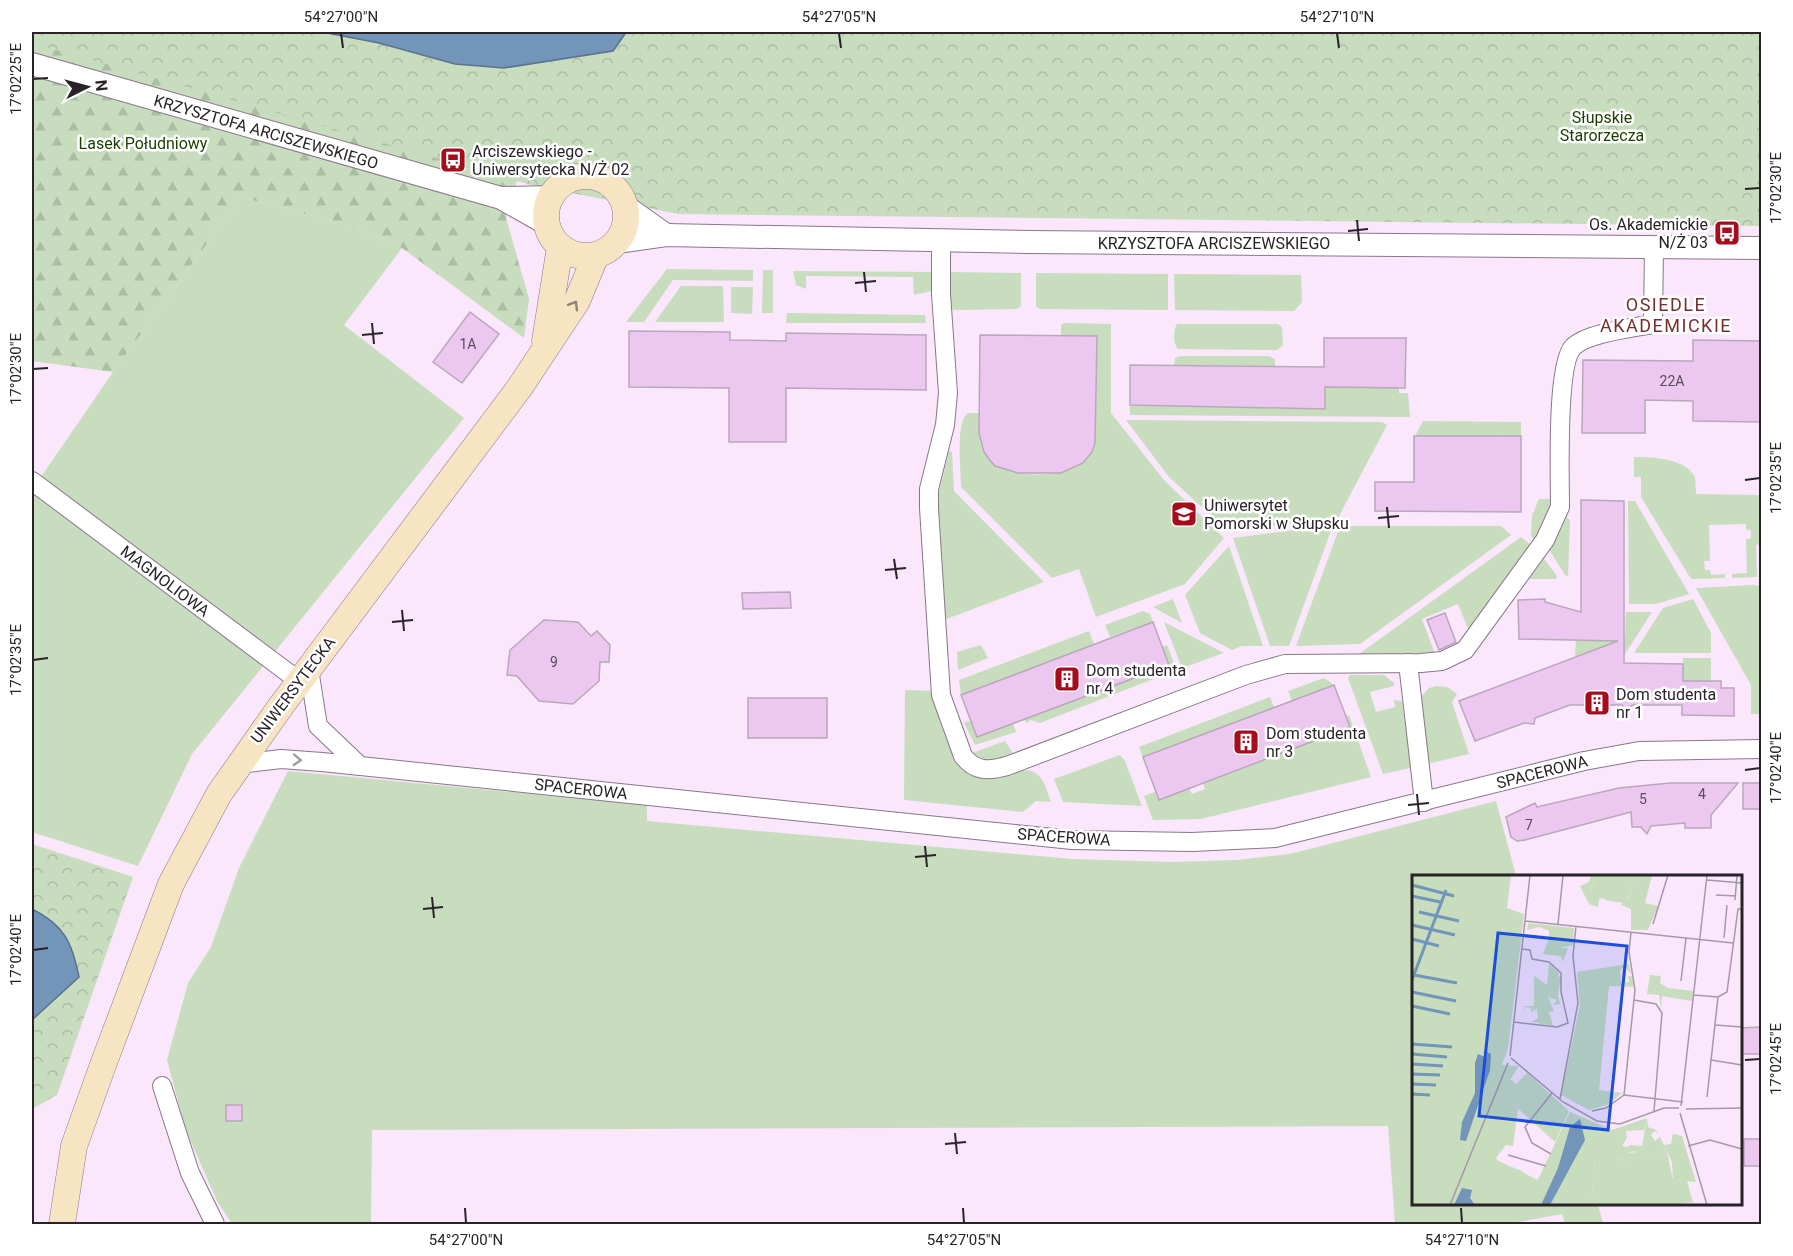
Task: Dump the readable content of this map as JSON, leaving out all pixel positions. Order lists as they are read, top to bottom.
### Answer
{
  "streets": {
    "main road": ["UNIWERSYTECKA"],
    "street": ["KRZYSZTOFA ARCISZEWSKIEGO", "MAGNOLIOWA", "SPACEROWA"]
  },
  "crossings": [
    ["KRZYSZTOFA ARCISZEWSKIEGO", "UNIWERSYTECKA"],
    ["MAGNOLIOWA", "UNIWERSYTECKA"],
    ["UNIWERSYTECKA", "SPACEROWA"]
  ],
  "districts": ["OSIEDLE AKADEMICKIE"],
  "parks": ["Słupskie Starorzecza", "Lasek Południowy"],
  "places": {
    "bus stop": ["Arciszewskiego - Uniwersytecka N/Ż 02", "Os. Akademickie N/Ż 03"],
    "school or university": ["Uniwersytet Pomorski w Słupsku"],
    "building": ["Dom studenta nr 4", "Dom studenta nr 1", "Dom studenta nr 3"]
  },
  "house_numbers": [
    "1A",
    "22A",
    "9",
    "4",
    "5",
    "7"
  ],
  "north": "right",
  "coordinates": [
    "54°27'00\"N",
    "54°27'05\"N",
    "54°27'10\"N",
    "17°02'25\"E",
    "17°02'30\"E",
    "17°02'35\"E",
    "17°02'40\"E",
    "17°02'45\"E"
  ]
}
